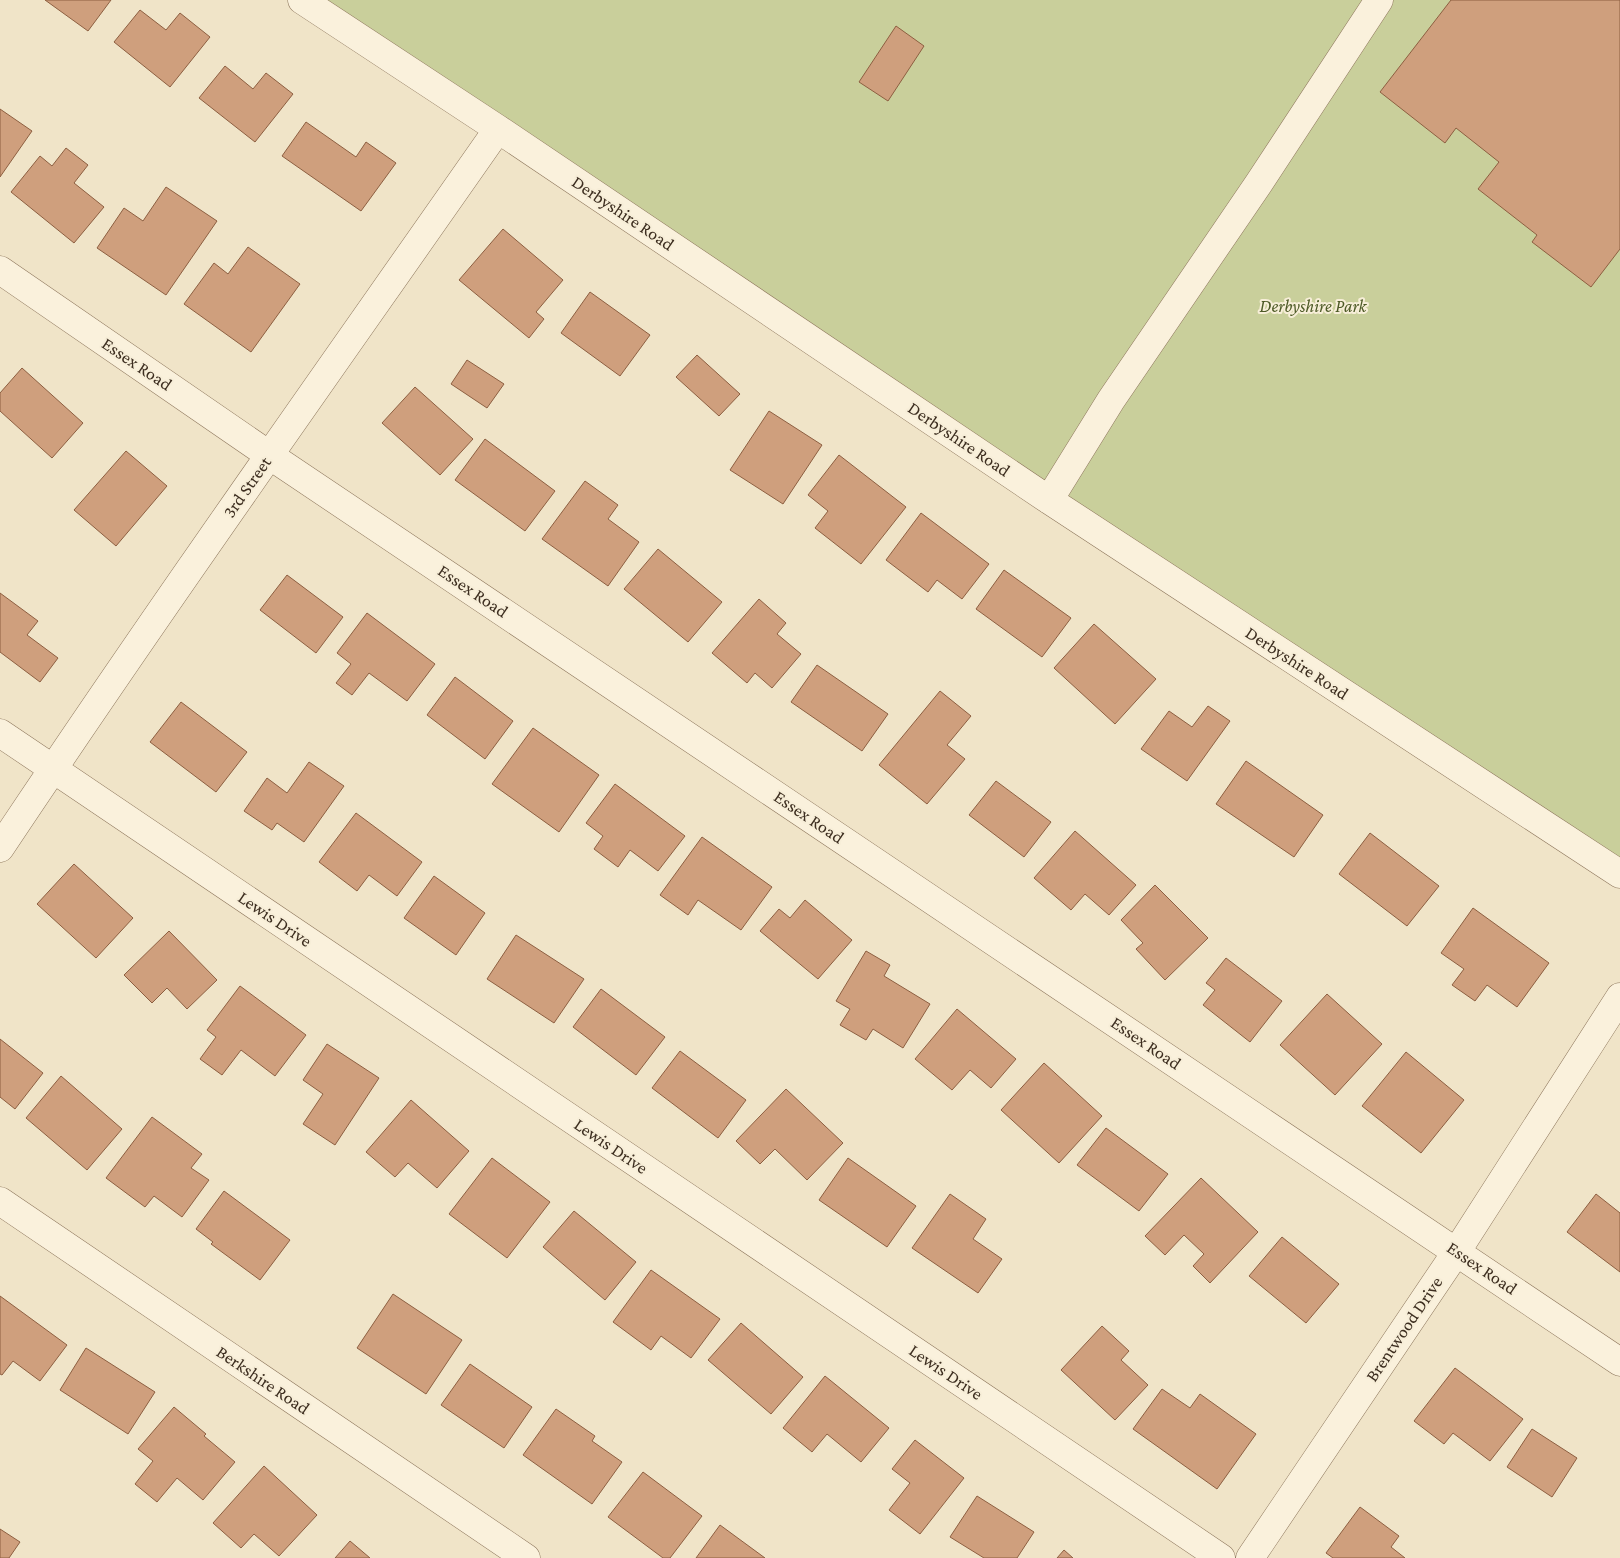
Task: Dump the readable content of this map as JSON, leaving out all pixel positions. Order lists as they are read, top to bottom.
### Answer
{
  "streets": {
    "street": [
      "Derbyshire Road",
      "Essex Road",
      "3rd Street",
      "Lewis Drive",
      "Brentwood Drive",
      "Berkshire Road"
    ]
  },
  "crossings": [
    ["Derbyshire Road", "3rd Street"],
    ["Essex Road", "3rd Street"],
    ["Essex Road", "Brentwood Drive"],
    ["3rd Street", "Lewis Drive"]
  ],
  "parks": ["Derbyshire Park"]
}
